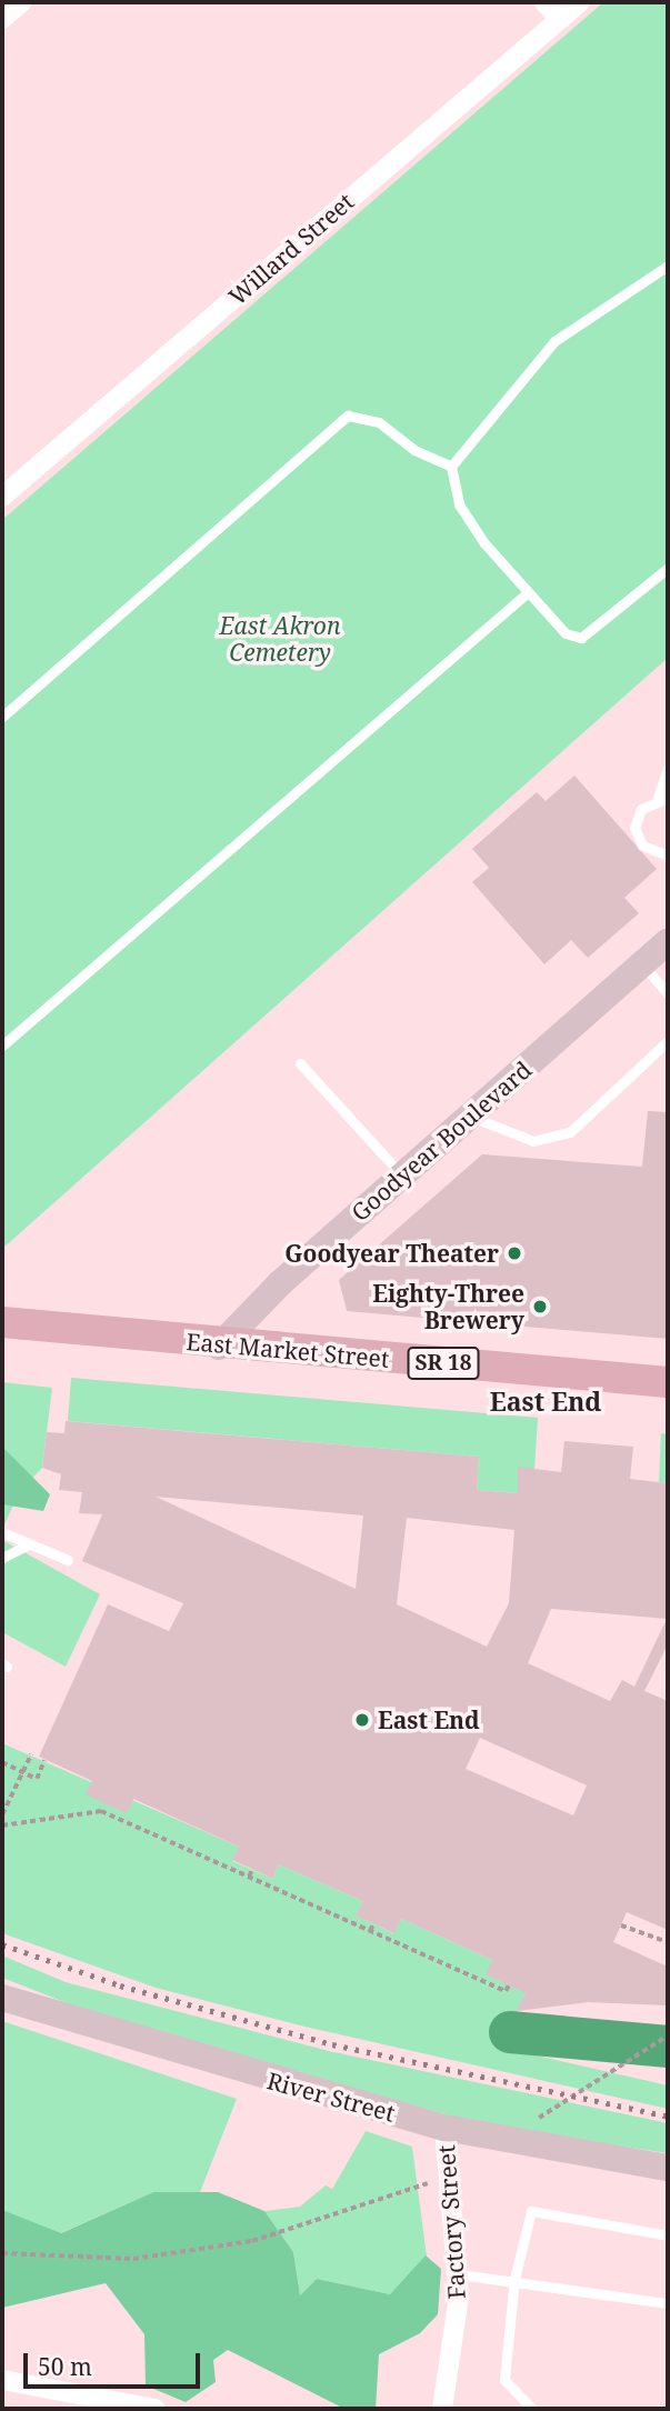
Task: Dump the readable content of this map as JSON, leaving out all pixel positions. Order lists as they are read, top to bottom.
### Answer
{
  "streets": {
    "main road": ["East Market Street", "SR 18"],
    "street": [
      "Willard Street",
      "Goodyear Boulevard",
      "River Street",
      "Factory Street"
    ]
  },
  "crossings": [
    ["Goodyear Boulevard", "East Market Street"],
    ["River Street", "Factory Street"]
  ],
  "districts": ["East End"],
  "parks": ["East Akron Cemetery"],
  "places": ["Goodyear Theater", "Eighty-Three Brewery", "East End"],
  "scale_bar": "50 m"
}
